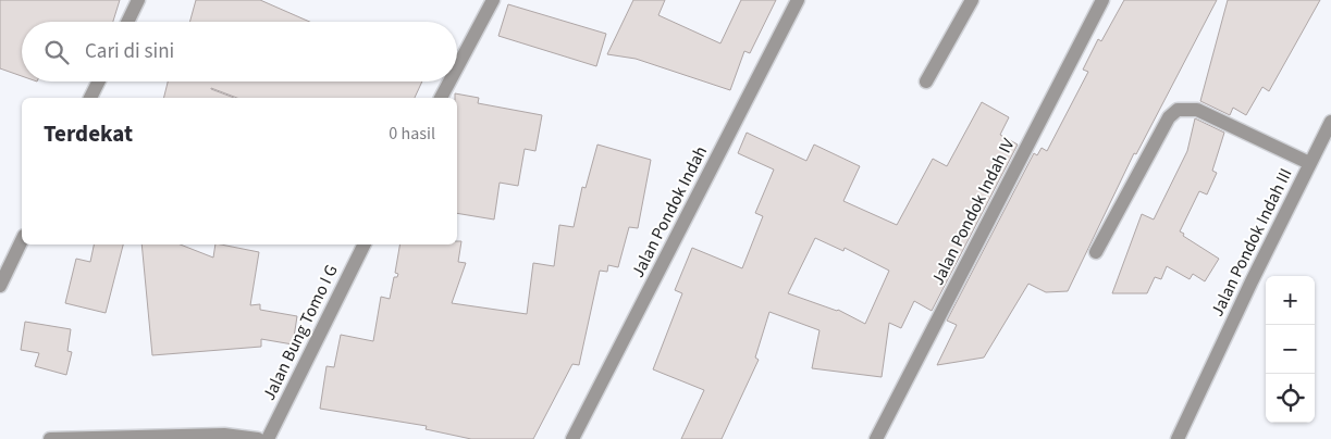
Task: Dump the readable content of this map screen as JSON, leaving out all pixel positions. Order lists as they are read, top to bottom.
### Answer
{
  "streets": {
    "street": [
      "Jalan Pondok Indah",
      "Jalan Pondok Indah IV",
      "Jalan Pondok Indah III",
      "Jalan Bung Tomo I G"
    ]
  },
  "page": {
    "search": "Cari di sini",
    "heading": ["Terdekat", "0 hasil"],
    "map_buttons": ["+", "−"]
  }
}
